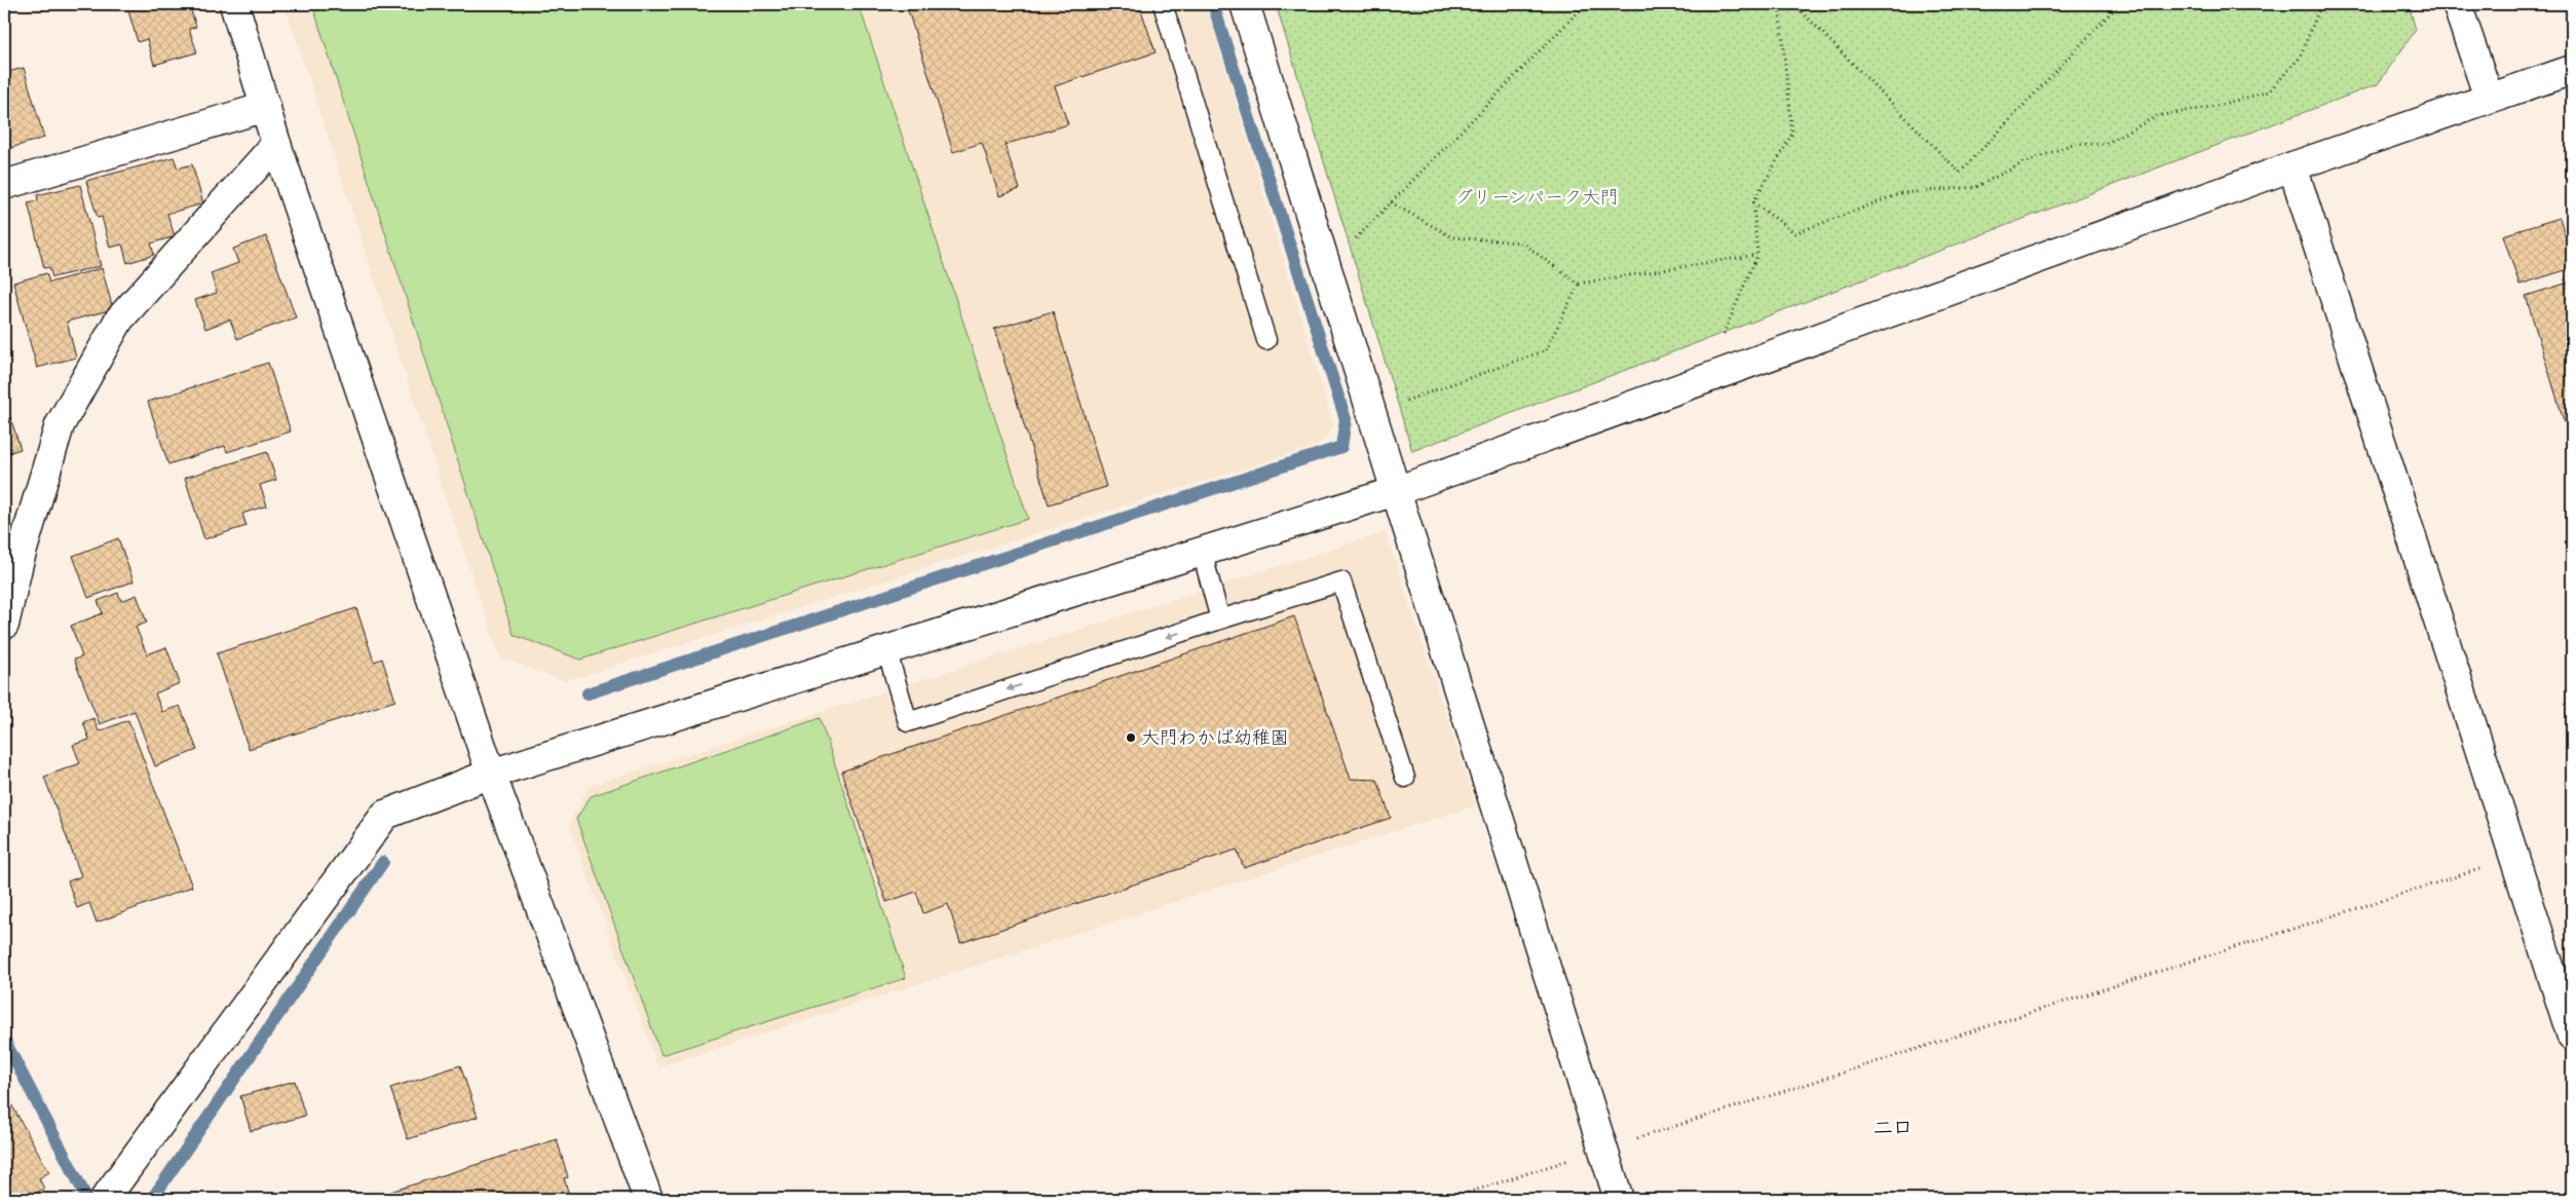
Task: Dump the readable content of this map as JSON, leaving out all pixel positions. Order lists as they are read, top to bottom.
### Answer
{
  "districts": ["二口"],
  "parks": ["グリーンパーク大門"],
  "places": ["大門わかば幼稚園"]
}
